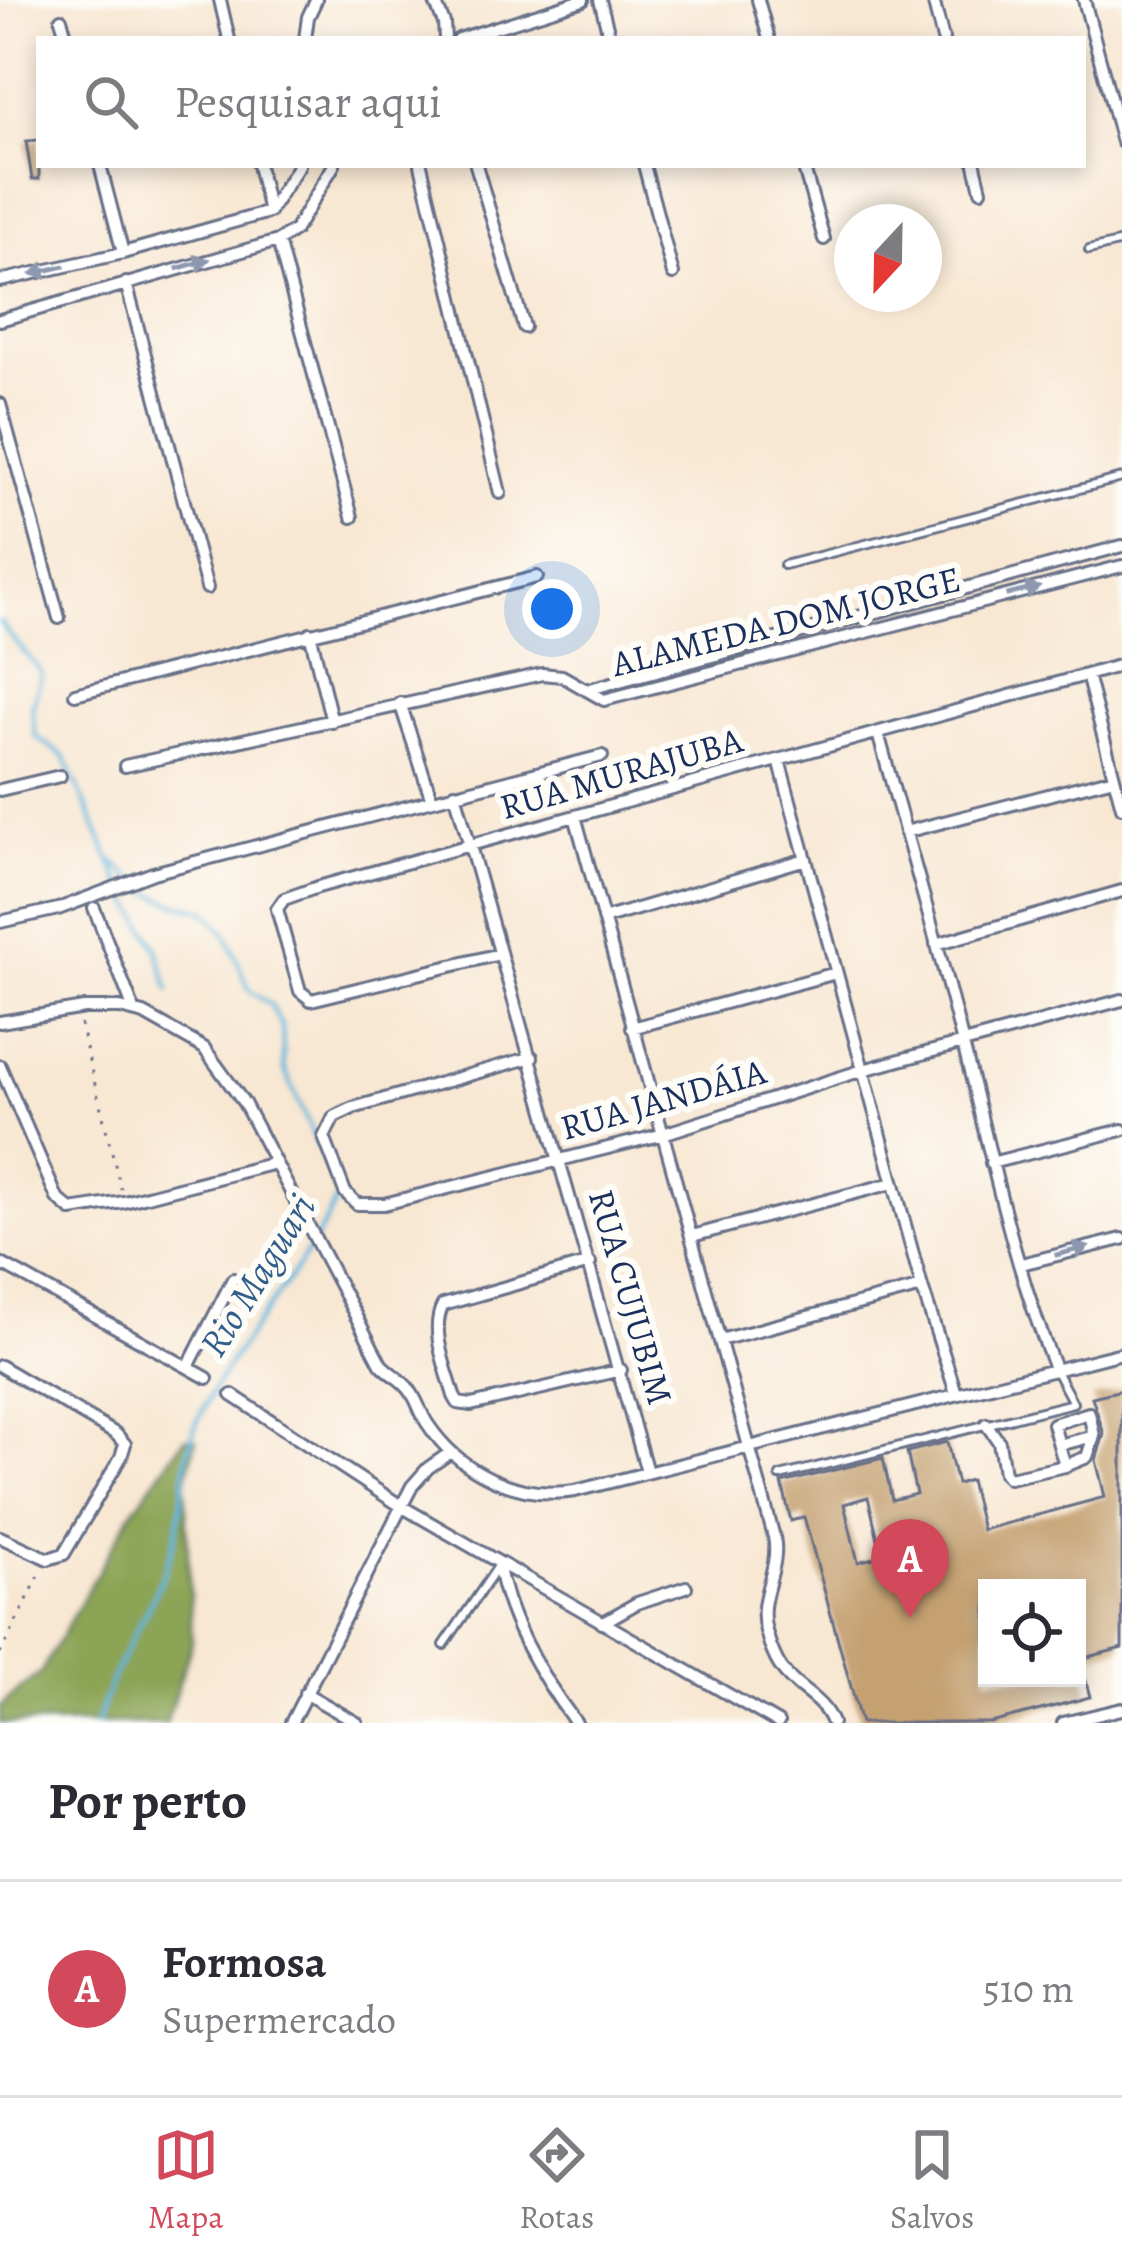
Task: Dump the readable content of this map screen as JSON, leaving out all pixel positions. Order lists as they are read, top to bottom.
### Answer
{
  "streets": {
    "street": [
      "ALAMEDA DOM JORGE",
      "RUA MURAJUBA",
      "RUA JANDÁIA",
      "RUA CUJUBIM"
    ]
  },
  "crossings": [
    ["RUA MURAJUBA", "RUA CUJUBIM"],
    ["RUA JANDÁIA", "RUA CUJUBIM"]
  ],
  "water": ["Rio Maguari"],
  "north": "bottom",
  "page": {
    "search": "Pesquisar aqui",
    "pins": "A",
    "heading": "Por perto",
    "list": [
      {
        "mark": "A",
        "name": "Formosa",
        "note": "Supermercado",
        "value": "510 m"
      }
    ],
    "nav": ["Mapa", "Rotas", "Salvos"]
  }
}
